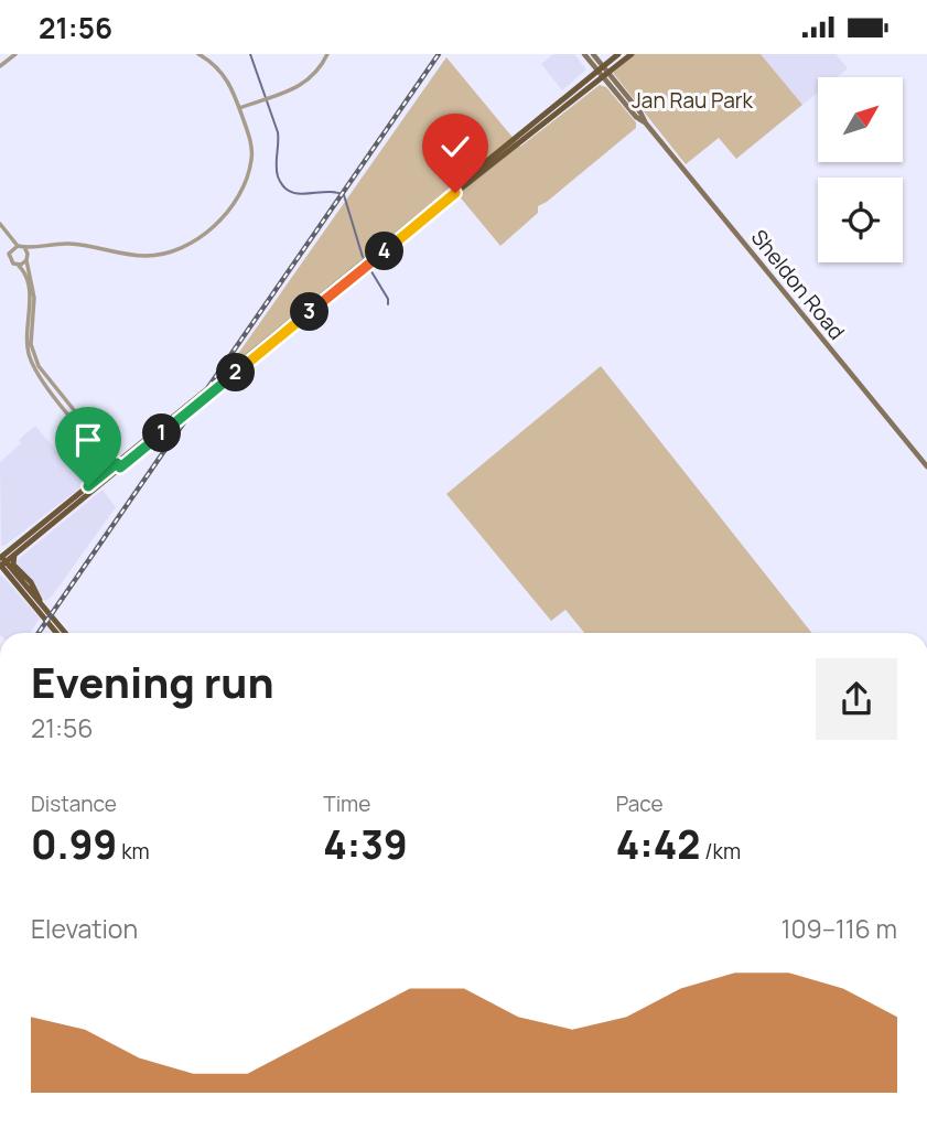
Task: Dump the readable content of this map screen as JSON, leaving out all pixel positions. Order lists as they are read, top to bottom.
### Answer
{
  "streets": {
    "main road": ["Sheldon Road"]
  },
  "parks": ["Jan Rau Park"],
  "north": "top right",
  "page": {
    "status": "21:56",
    "pins": [
      "4",
      "3",
      "2",
      "1"
    ],
    "heading": ["Evening run", "21:56"],
    "stats": [
      ["Distance", "0.99 km"],
      ["Time", "4:39"],
      ["Pace", "4:42 /km"]
    ],
    "chart": ["Elevation", "109–116 m"]
  }
}
